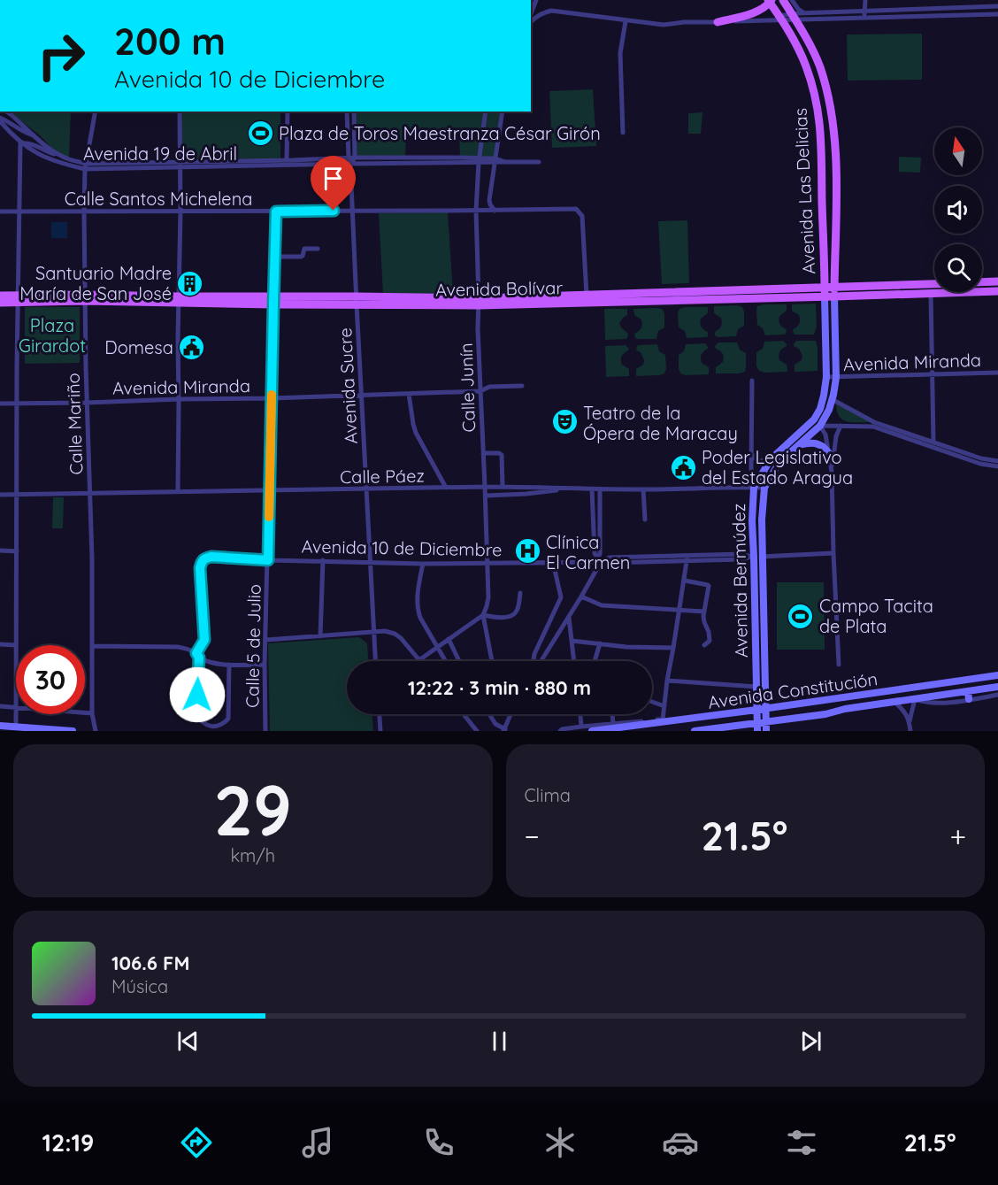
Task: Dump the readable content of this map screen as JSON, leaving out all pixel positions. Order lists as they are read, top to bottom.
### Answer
{
  "streets": {
    "main road": ["Avenida Las Delicias", "Avenida Bolívar"],
    "street": [
      "Avenida 19 de Abril",
      "Calle Santos Michelena",
      "Avenida Miranda",
      "Avenida Sucre",
      "Calle Junín",
      "Calle Mariño",
      "Calle Páez",
      "Avenida 10 de Diciembre",
      "Avenida Bermúdez",
      "Calle 5 de Julio",
      "Avenida Constitución"
    ]
  },
  "crossings": [
    ["Avenida 19 de Abril", "Avenida Sucre"],
    ["Avenida 19 de Abril", "Calle Mariño"],
    ["Avenida Las Delicias", "Avenida Bolívar"],
    ["Avenida Las Delicias", "Avenida Bermúdez"],
    ["Calle Santos Michelena", "Avenida Bolívar"],
    ["Calle Santos Michelena", "Avenida Sucre"],
    ["Calle Santos Michelena", "Calle Junín"],
    ["Calle Santos Michelena", "Calle Mariño"],
    ["Calle Santos Michelena", "Calle 5 de Julio"],
    ["Avenida Bolívar", "Avenida Sucre"],
    ["Avenida Bolívar", "Calle Junín"],
    ["Avenida Bolívar", "Calle Mariño"],
    ["Avenida Bolívar", "Avenida Bermúdez"],
    ["Avenida Bolívar", "Calle 5 de Julio"],
    ["Avenida Miranda", "Avenida Sucre"],
    ["Avenida Miranda", "Calle Junín"],
    ["Avenida Miranda", "Calle Mariño"],
    ["Avenida Miranda", "Avenida Bermúdez"],
    ["Avenida Miranda", "Calle 5 de Julio"],
    ["Avenida Sucre", "Calle Páez"],
    ["Avenida Sucre", "Avenida 10 de Diciembre"],
    ["Calle Junín", "Calle Páez"],
    ["Calle Junín", "Avenida 10 de Diciembre"],
    ["Calle Mariño", "Calle Páez"],
    ["Calle Páez", "Avenida Bermúdez"],
    ["Calle Páez", "Calle 5 de Julio"],
    ["Avenida 10 de Diciembre", "Avenida Bermúdez"],
    ["Avenida 10 de Diciembre", "Calle 5 de Julio"],
    ["Avenida Bermúdez", "Avenida Constitución"]
  ],
  "parks": ["Plaza Girardot"],
  "places": {
    "sports": ["Plaza de Toros Maestranza César Girón", "Campo Tacita de Plata"],
    "building": ["Santuario Madre María de San José"],
    "public building": ["Domesa", "Poder Legislativo del Estado Aragua"],
    "theatre": ["Teatro de la Ópera de Maracay"],
    "hospital": ["Clínica El Carmen"]
  },
  "north": "top",
  "page": {
    "turn": ["200 m", "Avenida 10 de Diciembre"],
    "limit": "30",
    "trip": "12:22 · 3 min · 880 m",
    "tile": [
      ["29", "km/h"],
      "Clima"
    ],
    "heat": ["−", "21.5°", "+"],
    "song": ["106.6 FM", "Música"],
    "tabs": ["12:19", "21.5°"]
  }
}
